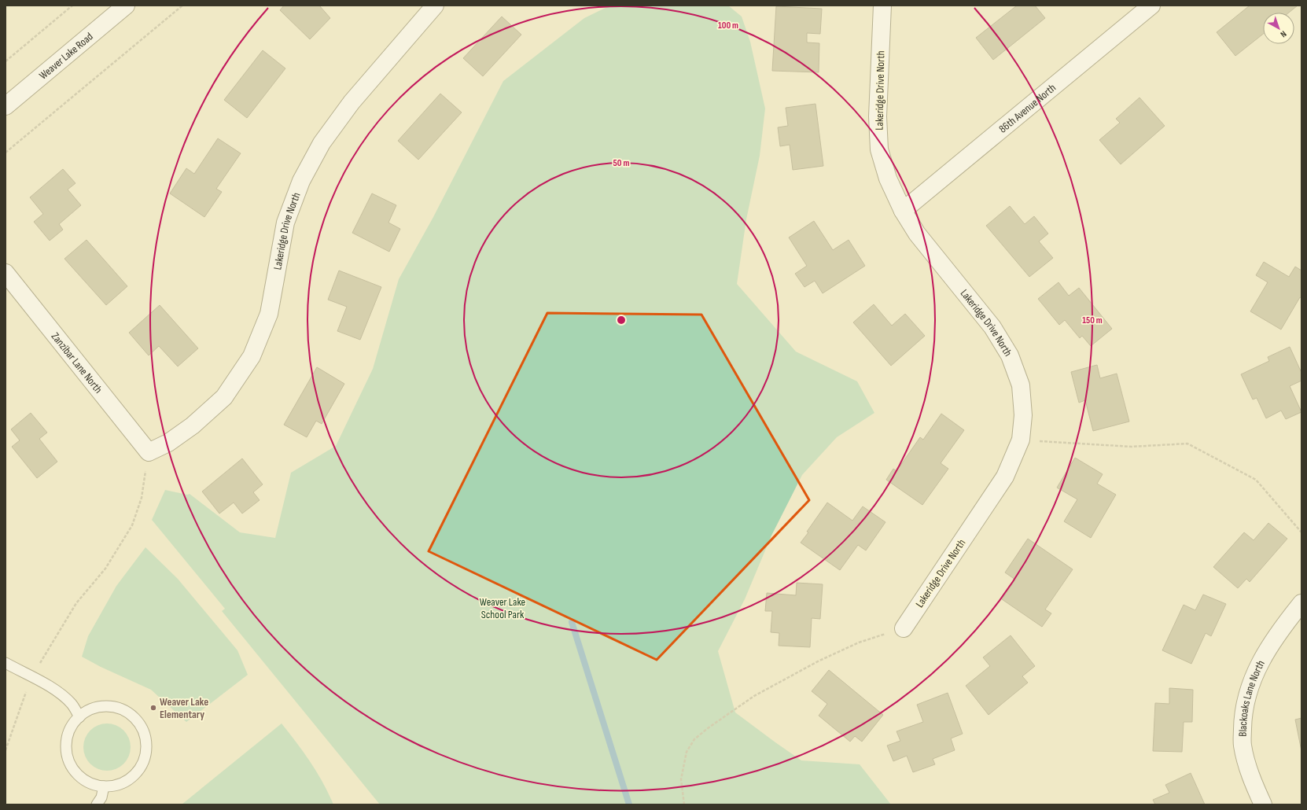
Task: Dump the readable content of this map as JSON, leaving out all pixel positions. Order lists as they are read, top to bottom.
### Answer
{
  "streets": {
    "street": [
      "Weaver Lake Road",
      "Lakeridge Drive North",
      "86th Avenue North",
      "Zanzibar Lane North",
      "Blackoaks Lane North"
    ]
  },
  "crossings": [
    ["Lakeridge Drive North", "86th Avenue North"],
    ["Lakeridge Drive North", "Zanzibar Lane North"]
  ],
  "parks": ["Weaver Lake School Park"],
  "places": ["Weaver Lake Elementary"],
  "north": "bottom right",
  "rings": ["100 m", "50 m", "150 m"]
}
